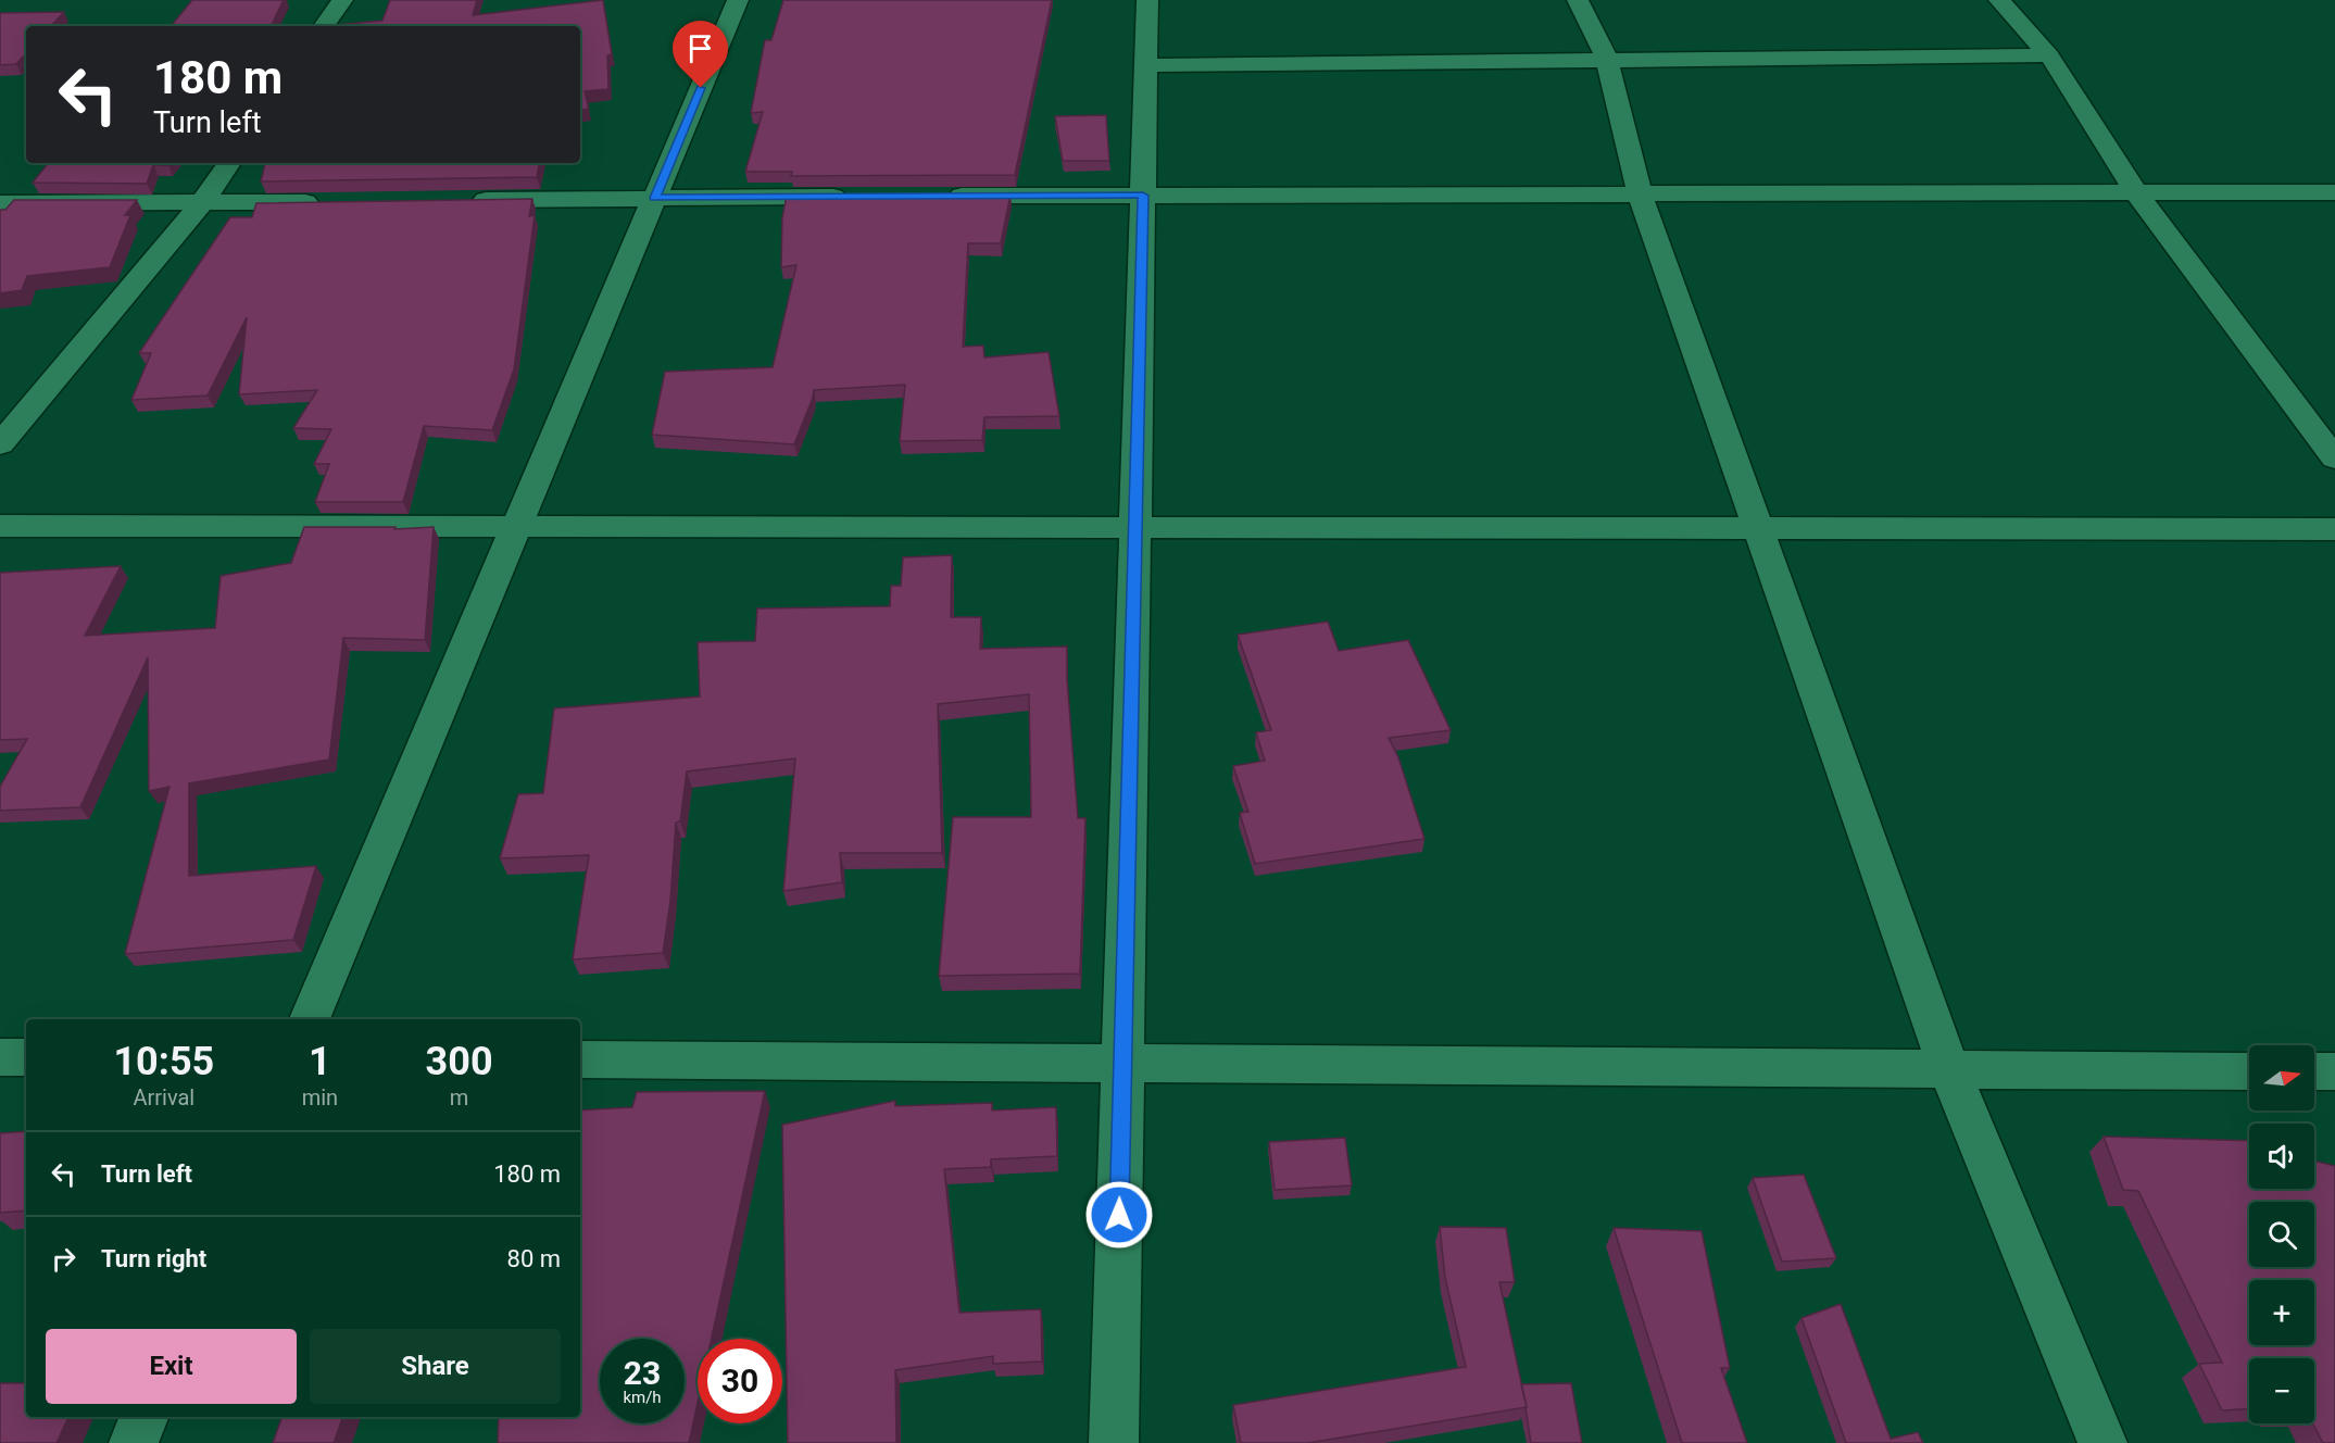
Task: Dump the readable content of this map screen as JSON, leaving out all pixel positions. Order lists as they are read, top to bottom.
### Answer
{
  "north": "right",
  "page": {
    "turn": ["180 m", "Turn left"],
    "eta": [
      "10:55",
      "Arrival",
      "1",
      "min",
      "300",
      "m"
    ],
    "map_buttons": ["+", "−"],
    "list": [
      {
        "name": "Turn left",
        "value": "180 m"
      },
      {
        "name": "Turn right",
        "value": "80 m"
      }
    ],
    "buttons": ["Exit", "Share"],
    "speed": "23 km/h",
    "limit": "30"
  }
}
